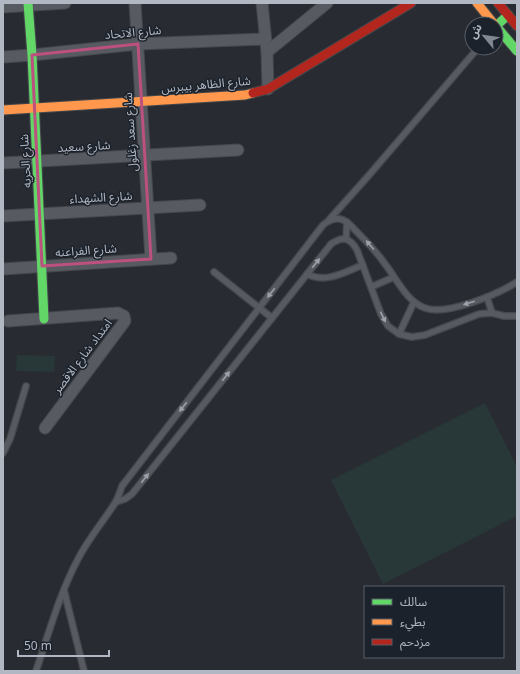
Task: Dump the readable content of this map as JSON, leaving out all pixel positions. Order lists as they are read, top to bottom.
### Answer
{
  "streets": {
    "street": [
      "شارع الاتحاد",
      "شارع الظاهر بيبرس",
      "شارع سعد زغلول",
      "شارع سعيد",
      "شارع الحريه",
      "شارع الشهداء",
      "شارع الفراعنه",
      "امتداد شارع الاقصر"
    ]
  },
  "crossings": [
    ["شارع الاتحاد", "شارع سعد زغلول"],
    ["شارع الاتحاد", "شارع الحريه"],
    ["شارع الظاهر بيبرس", "شارع سعد زغلول"],
    ["شارع الظاهر بيبرس", "شارع الحريه"],
    ["شارع سعد زغلول", "شارع سعيد"],
    ["شارع سعد زغلول", "شارع الشهداء"],
    ["شارع سعد زغلول", "شارع الفراعنه"],
    ["شارع سعيد", "شارع الحريه"],
    ["شارع الحريه", "شارع الشهداء"],
    ["شارع الحريه", "شارع الفراعنه"],
    ["شارع الحريه", "امتداد شارع الاقصر"]
  ],
  "legend": ["سالك", "بطيء", "مزدحم"],
  "scale_bar": "50 m",
  "north": "top left"
}
